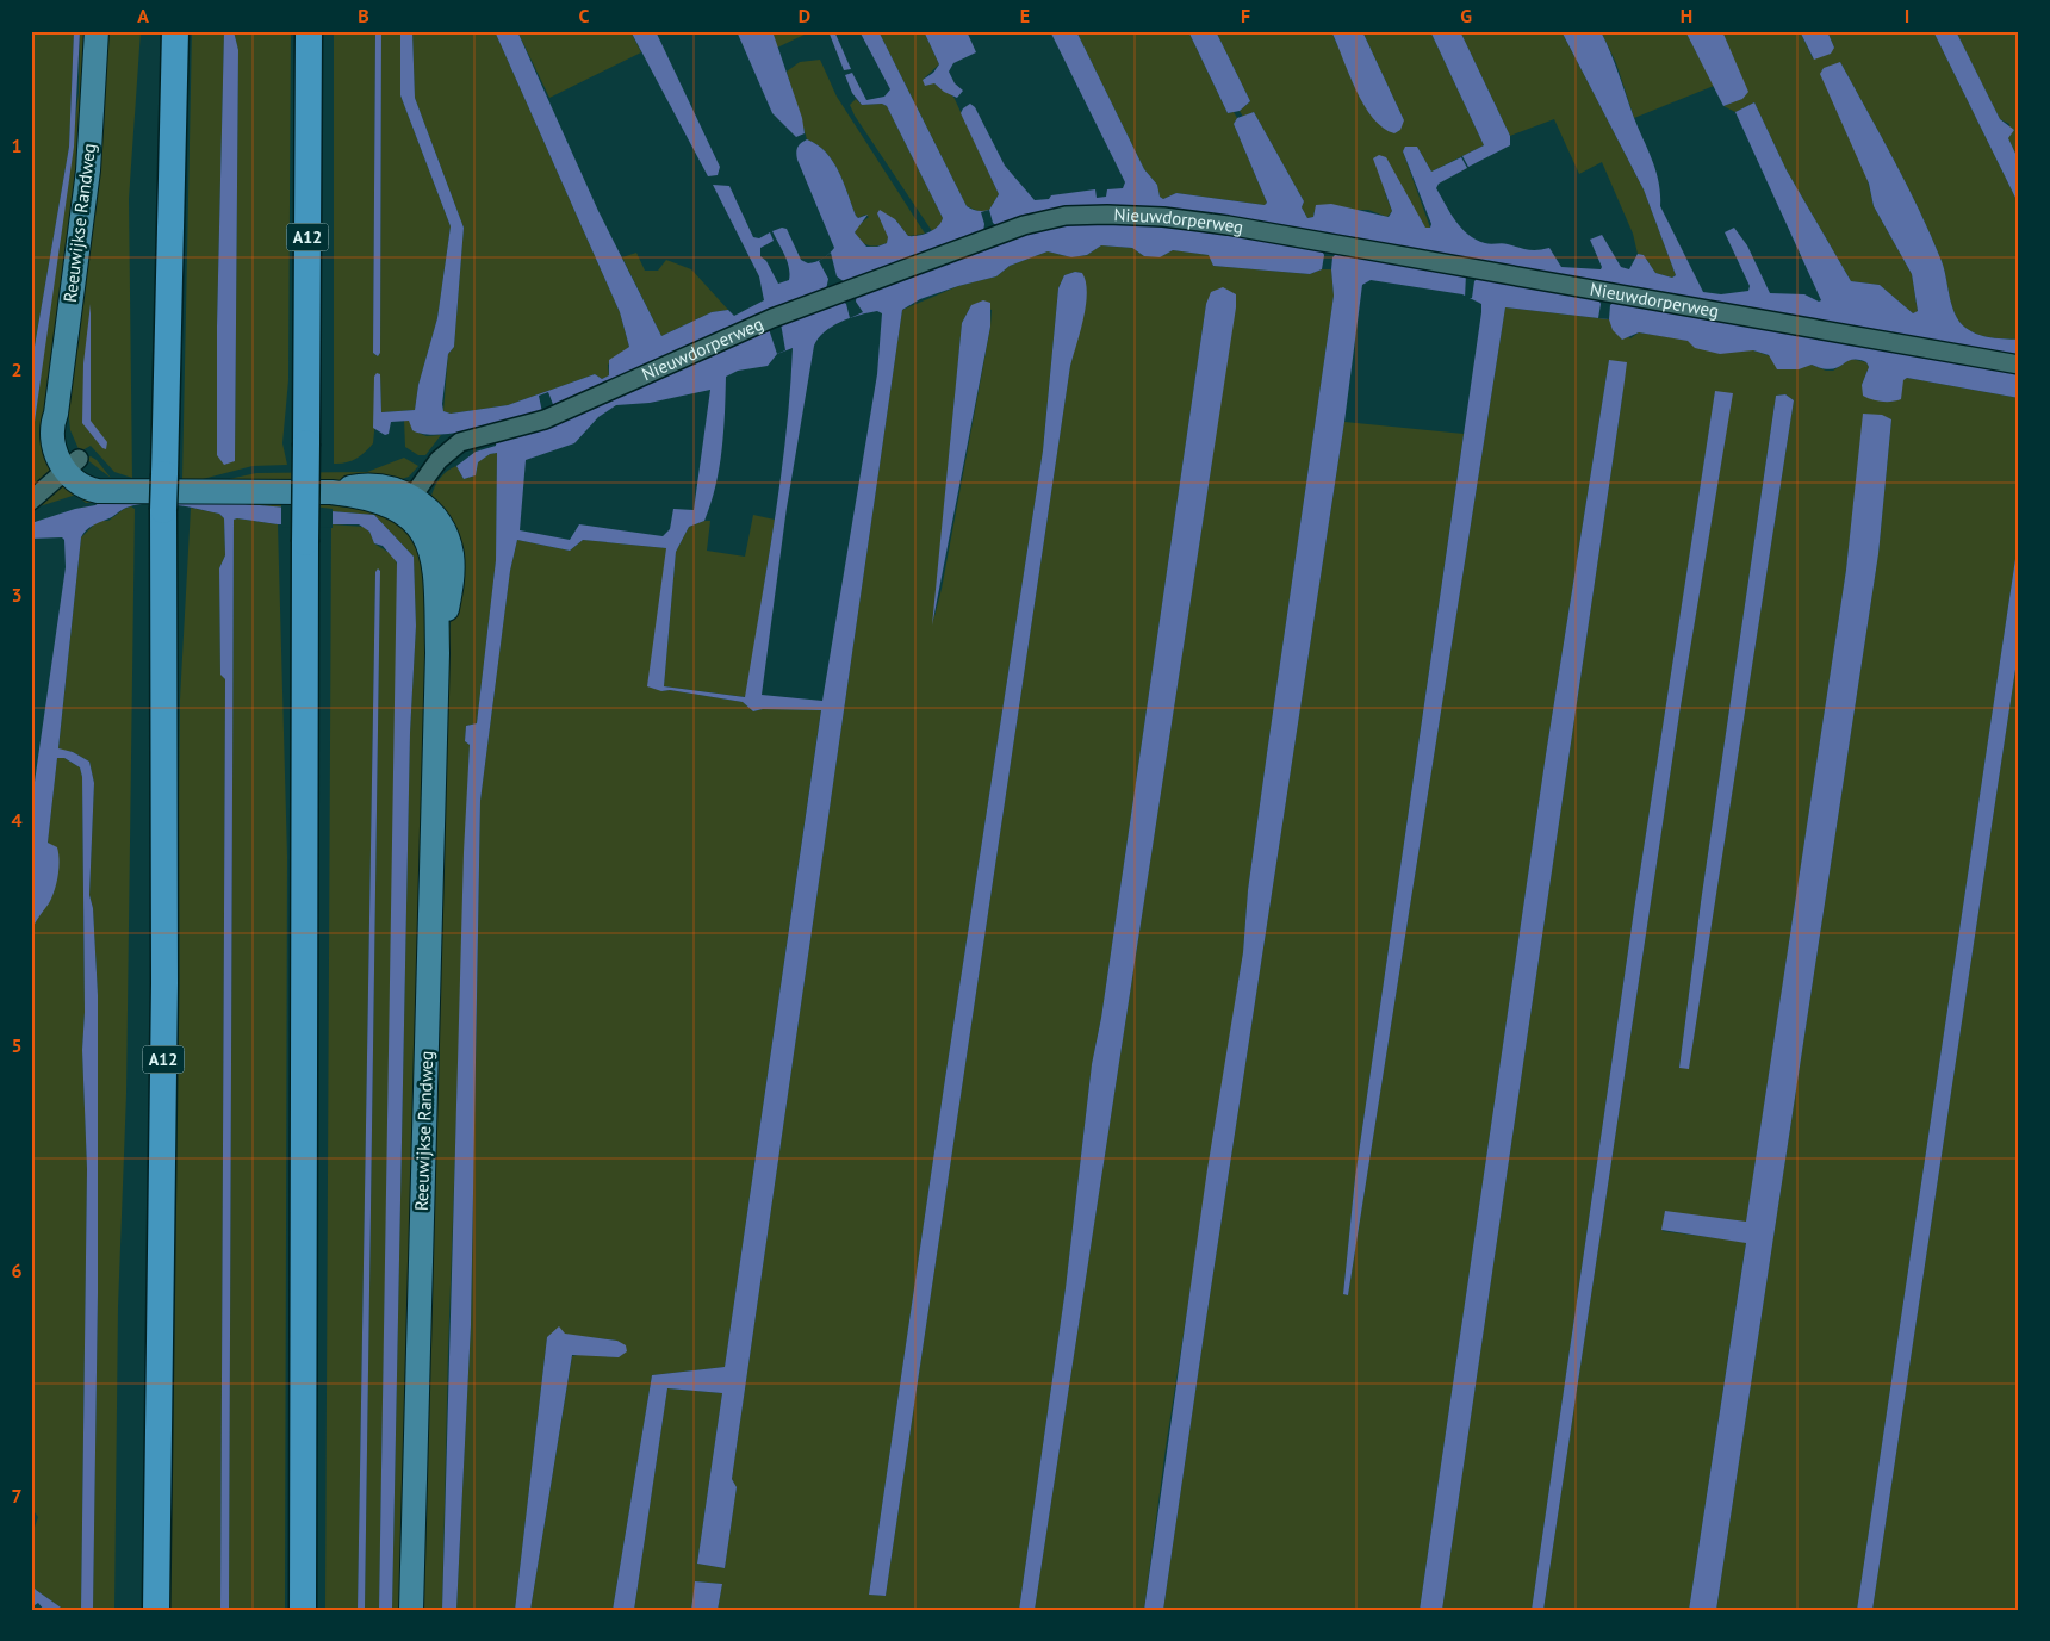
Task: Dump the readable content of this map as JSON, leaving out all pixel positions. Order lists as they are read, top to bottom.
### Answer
{
  "streets": {
    "highway": ["A12"],
    "main road": ["Reeuwijkse Randweg"],
    "street": ["Nieuwdorperweg"]
  },
  "crossings": [
    ["Nieuwdorperweg", "Reeuwijkse Randweg"]
  ],
  "grid": {
    "columns": [
      "A",
      "B",
      "C",
      "D",
      "E",
      "F",
      "G",
      "H",
      "I"
    ],
    "rows": [
      "1",
      "2",
      "3",
      "4",
      "5",
      "6",
      "7"
    ]
  }
}
